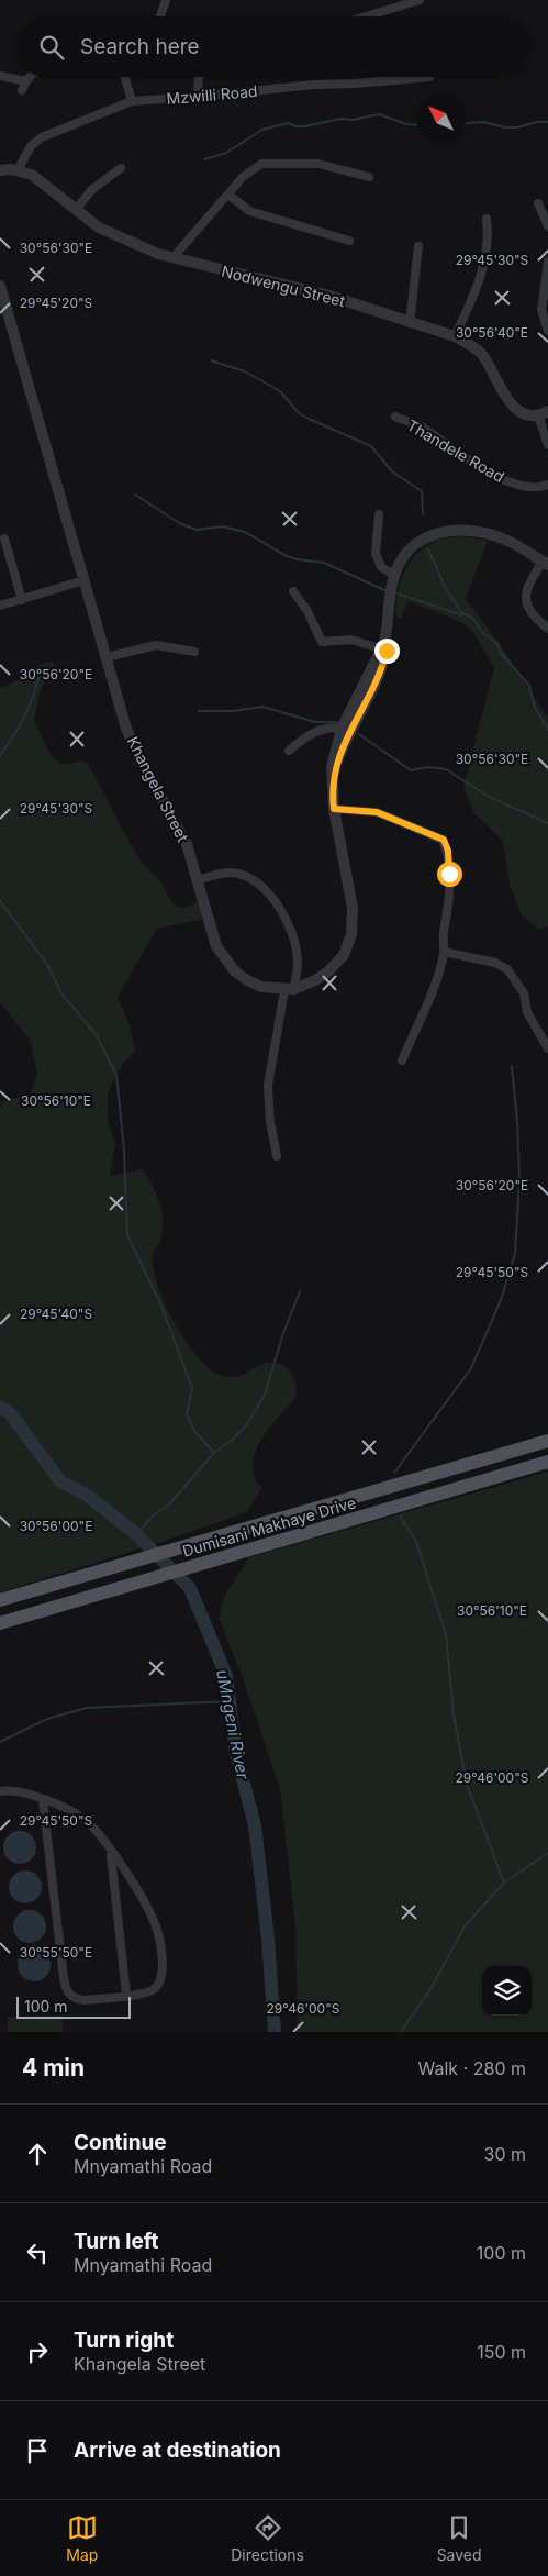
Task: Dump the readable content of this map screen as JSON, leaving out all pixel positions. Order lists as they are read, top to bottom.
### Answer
{
  "streets": {
    "main road": ["Dumisani Makhaye Drive"],
    "street": [
      "Mzwilli Road",
      "Nodwengu Street",
      "Thandele Road",
      "Khangela Street"
    ]
  },
  "crossings": [
    ["Mzwilli Road", "Nodwengu Street"]
  ],
  "water": ["uMngeni River"],
  "scale_bar": "100 m",
  "north": "top left",
  "page": {
    "search": "Search here",
    "scale": "100 m",
    "heading": ["4 min", "Walk · 280 m"],
    "list": [
      ["Continue", "Mnyamathi Road", "30 m"],
      ["Turn left", "Mnyamathi Road", "100 m"],
      ["Turn right", "Khangela Street", "150 m"],
      "Arrive at destination"
    ],
    "nav": ["Map", "Directions", "Saved"]
  },
  "coordinates": [
    "30°56'30\"E",
    "29°45'30\"S",
    "29°45'20\"S",
    "30°56'40\"E",
    "30°56'20\"E",
    "30°56'10\"E",
    "29°45'50\"S",
    "29°45'40\"S",
    "30°56'00\"E",
    "29°46'00\"S",
    "30°55'50\"E"
  ]
}
